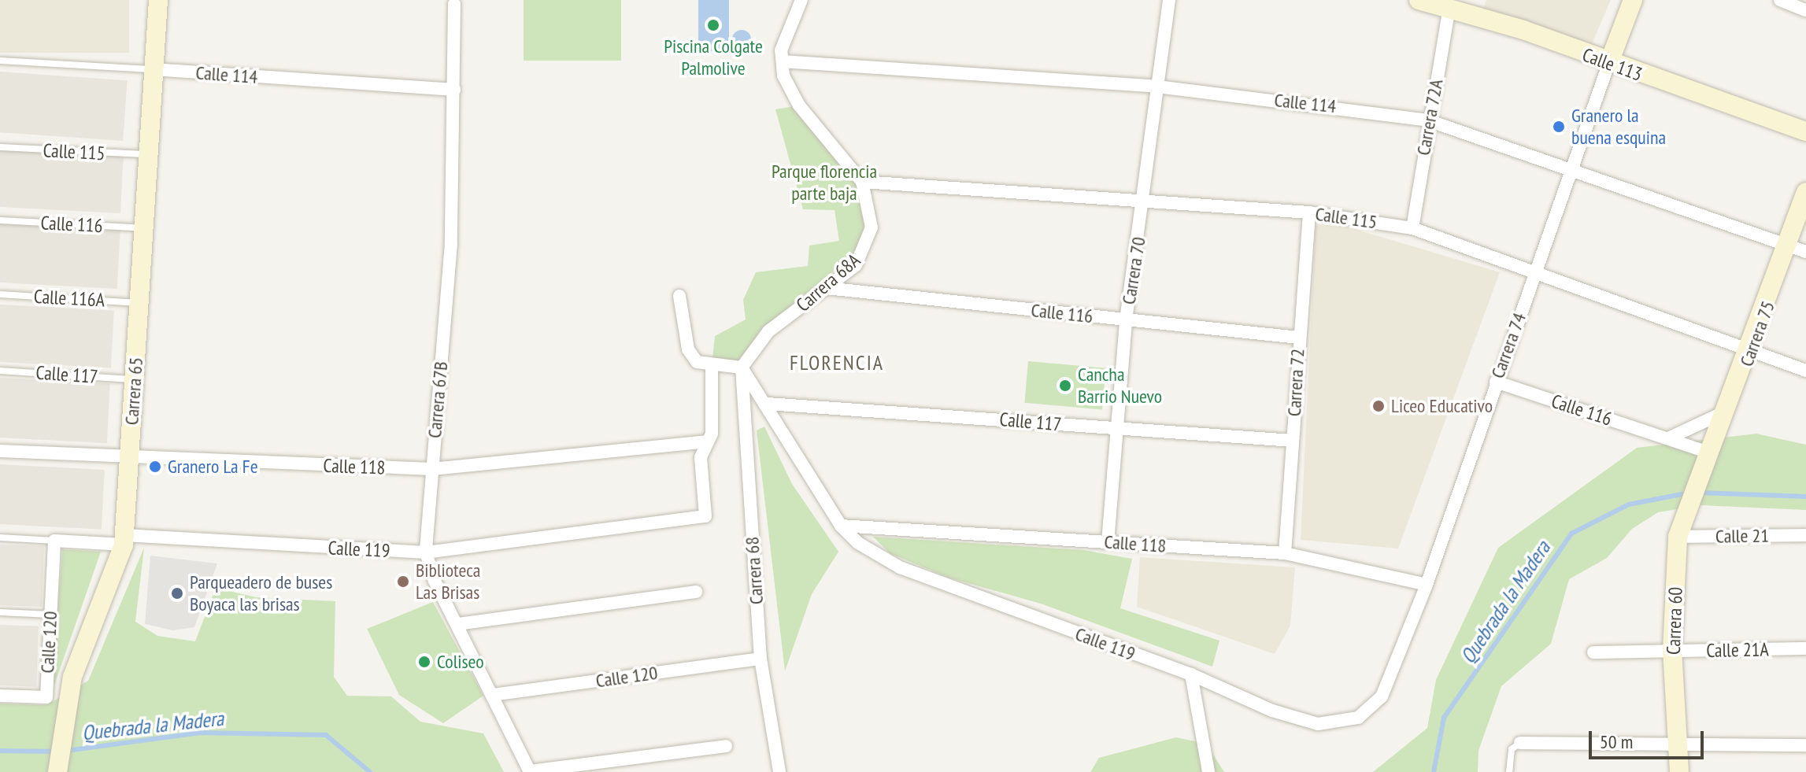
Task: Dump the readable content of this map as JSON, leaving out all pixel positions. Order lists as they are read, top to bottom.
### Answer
{
  "streets": {
    "main road": [
      "Calle 113",
      "Carrera 75",
      "Carrera 74",
      "Carrera 65",
      "Carrera 60"
    ],
    "street": [
      "Calle 114",
      "Carrera 72A",
      "Calle 115",
      "Calle 116",
      "Carrera 70",
      "Carrera 68A",
      "Calle 117",
      "Carrera 72",
      "Carrera 67B",
      "Calle 118",
      "Calle 21",
      "Calle 119",
      "Carrera 68",
      "Calle 120",
      "Calle 21A"
    ],
    "lane": ["Calle 116A"]
  },
  "crossings": [
    ["Calle 113", "Carrera 72A"],
    ["Calle 113", "Carrera 74"],
    ["Calle 114", "Carrera 72A"],
    ["Calle 114", "Carrera 70"],
    ["Calle 114", "Carrera 68A"],
    ["Calle 114", "Carrera 75"],
    ["Calle 114", "Carrera 74"],
    ["Calle 114", "Carrera 65"],
    ["Calle 114", "Carrera 67B"],
    ["Carrera 72A", "Calle 115"],
    ["Calle 115", "Carrera 70"],
    ["Calle 115", "Carrera 68A"],
    ["Calle 115", "Carrera 75"],
    ["Calle 115", "Carrera 74"],
    ["Calle 115", "Carrera 72"],
    ["Calle 115", "Carrera 65"],
    ["Calle 116", "Carrera 70"],
    ["Calle 116", "Carrera 68A"],
    ["Calle 116", "Carrera 75"],
    ["Calle 116", "Carrera 74"],
    ["Calle 116", "Carrera 72"],
    ["Calle 116", "Carrera 65"],
    ["Carrera 70", "Calle 117"],
    ["Carrera 70", "Calle 118"],
    ["Carrera 68A", "Carrera 68"],
    ["Calle 116A", "Carrera 65"],
    ["Carrera 75", "Carrera 60"],
    ["Carrera 74", "Calle 118"],
    ["Carrera 74", "Calle 119"],
    ["Calle 117", "Carrera 72"],
    ["Calle 117", "Carrera 65"],
    ["Carrera 72", "Calle 118"],
    ["Carrera 65", "Calle 118"],
    ["Carrera 65", "Calle 119"],
    ["Carrera 67B", "Calle 118"],
    ["Carrera 67B", "Calle 119"],
    ["Carrera 67B", "Calle 120"],
    ["Calle 118", "Calle 119"],
    ["Calle 21", "Carrera 60"],
    ["Calle 119", "Calle 120"],
    ["Carrera 68", "Calle 120"],
    ["Carrera 60", "Calle 21A"]
  ],
  "districts": ["FLORENCIA"],
  "water": ["Quebrada la Madera"],
  "parks": ["Parque florencia parte baja"],
  "places": [
    "Piscina Colgate Palmolive",
    "Granero la buena esquina",
    "Cancha Barrio Nuevo",
    "Liceo Educativo",
    "Granero La Fe",
    "Biblioteca Las Brisas",
    "Parqueadero de buses Boyaca las brisas",
    "Coliseo"
  ],
  "scale_bar": "50 m"
}
